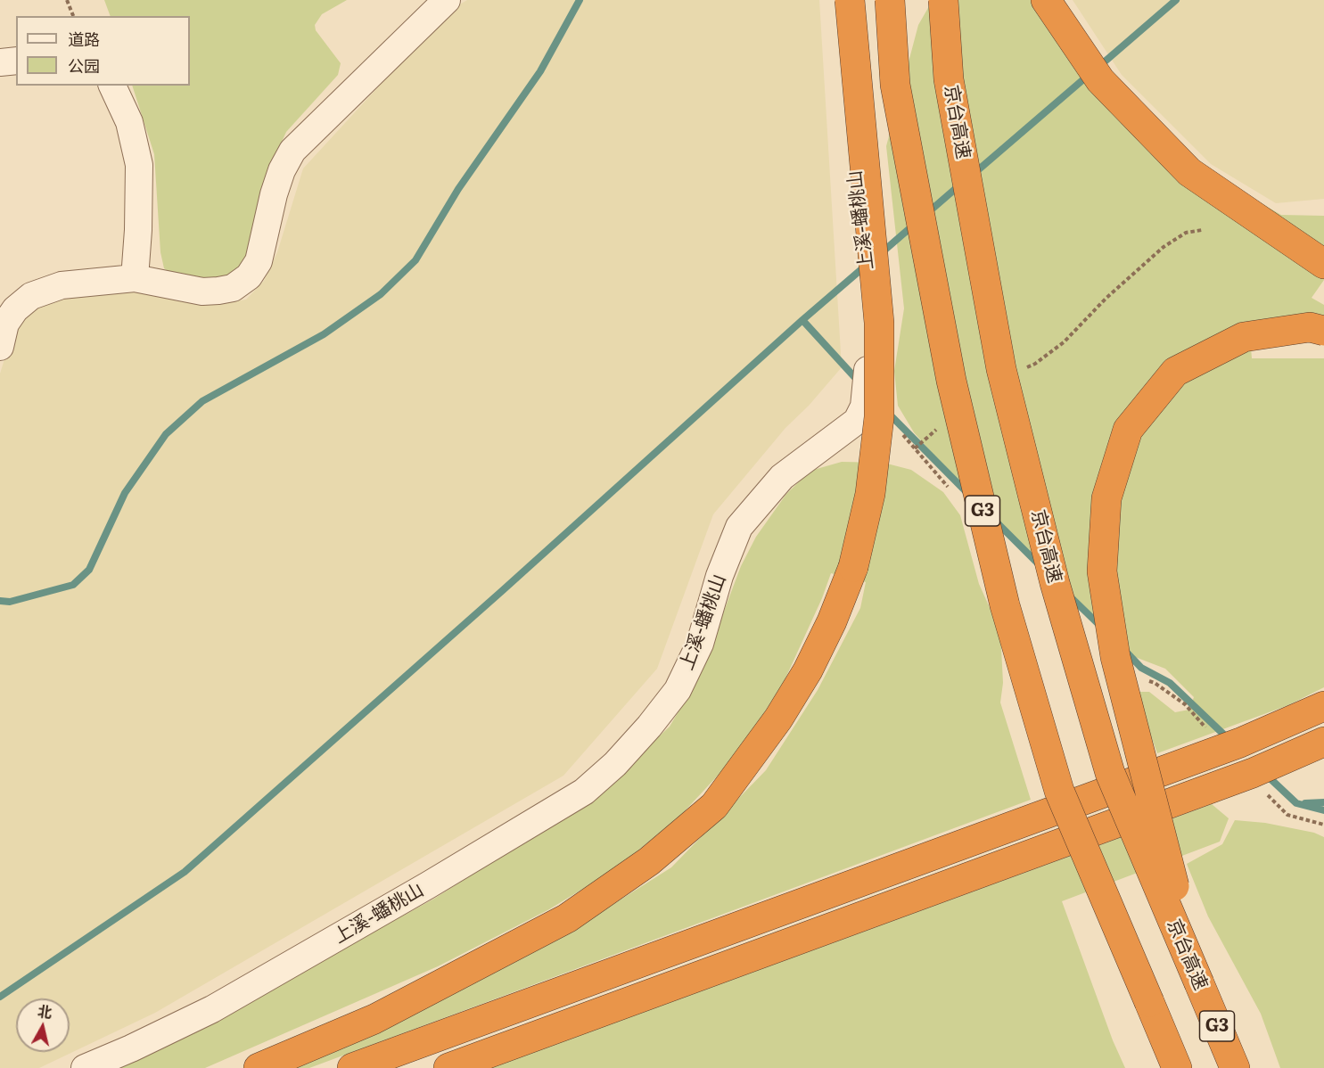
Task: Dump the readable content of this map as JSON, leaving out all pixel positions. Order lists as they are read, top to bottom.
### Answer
{
  "streets": {
    "highway": ["京台高速", "G3"],
    "street": ["上溪-蟠桃山"]
  },
  "legend": ["道路", "公园"],
  "north": "top"
}
